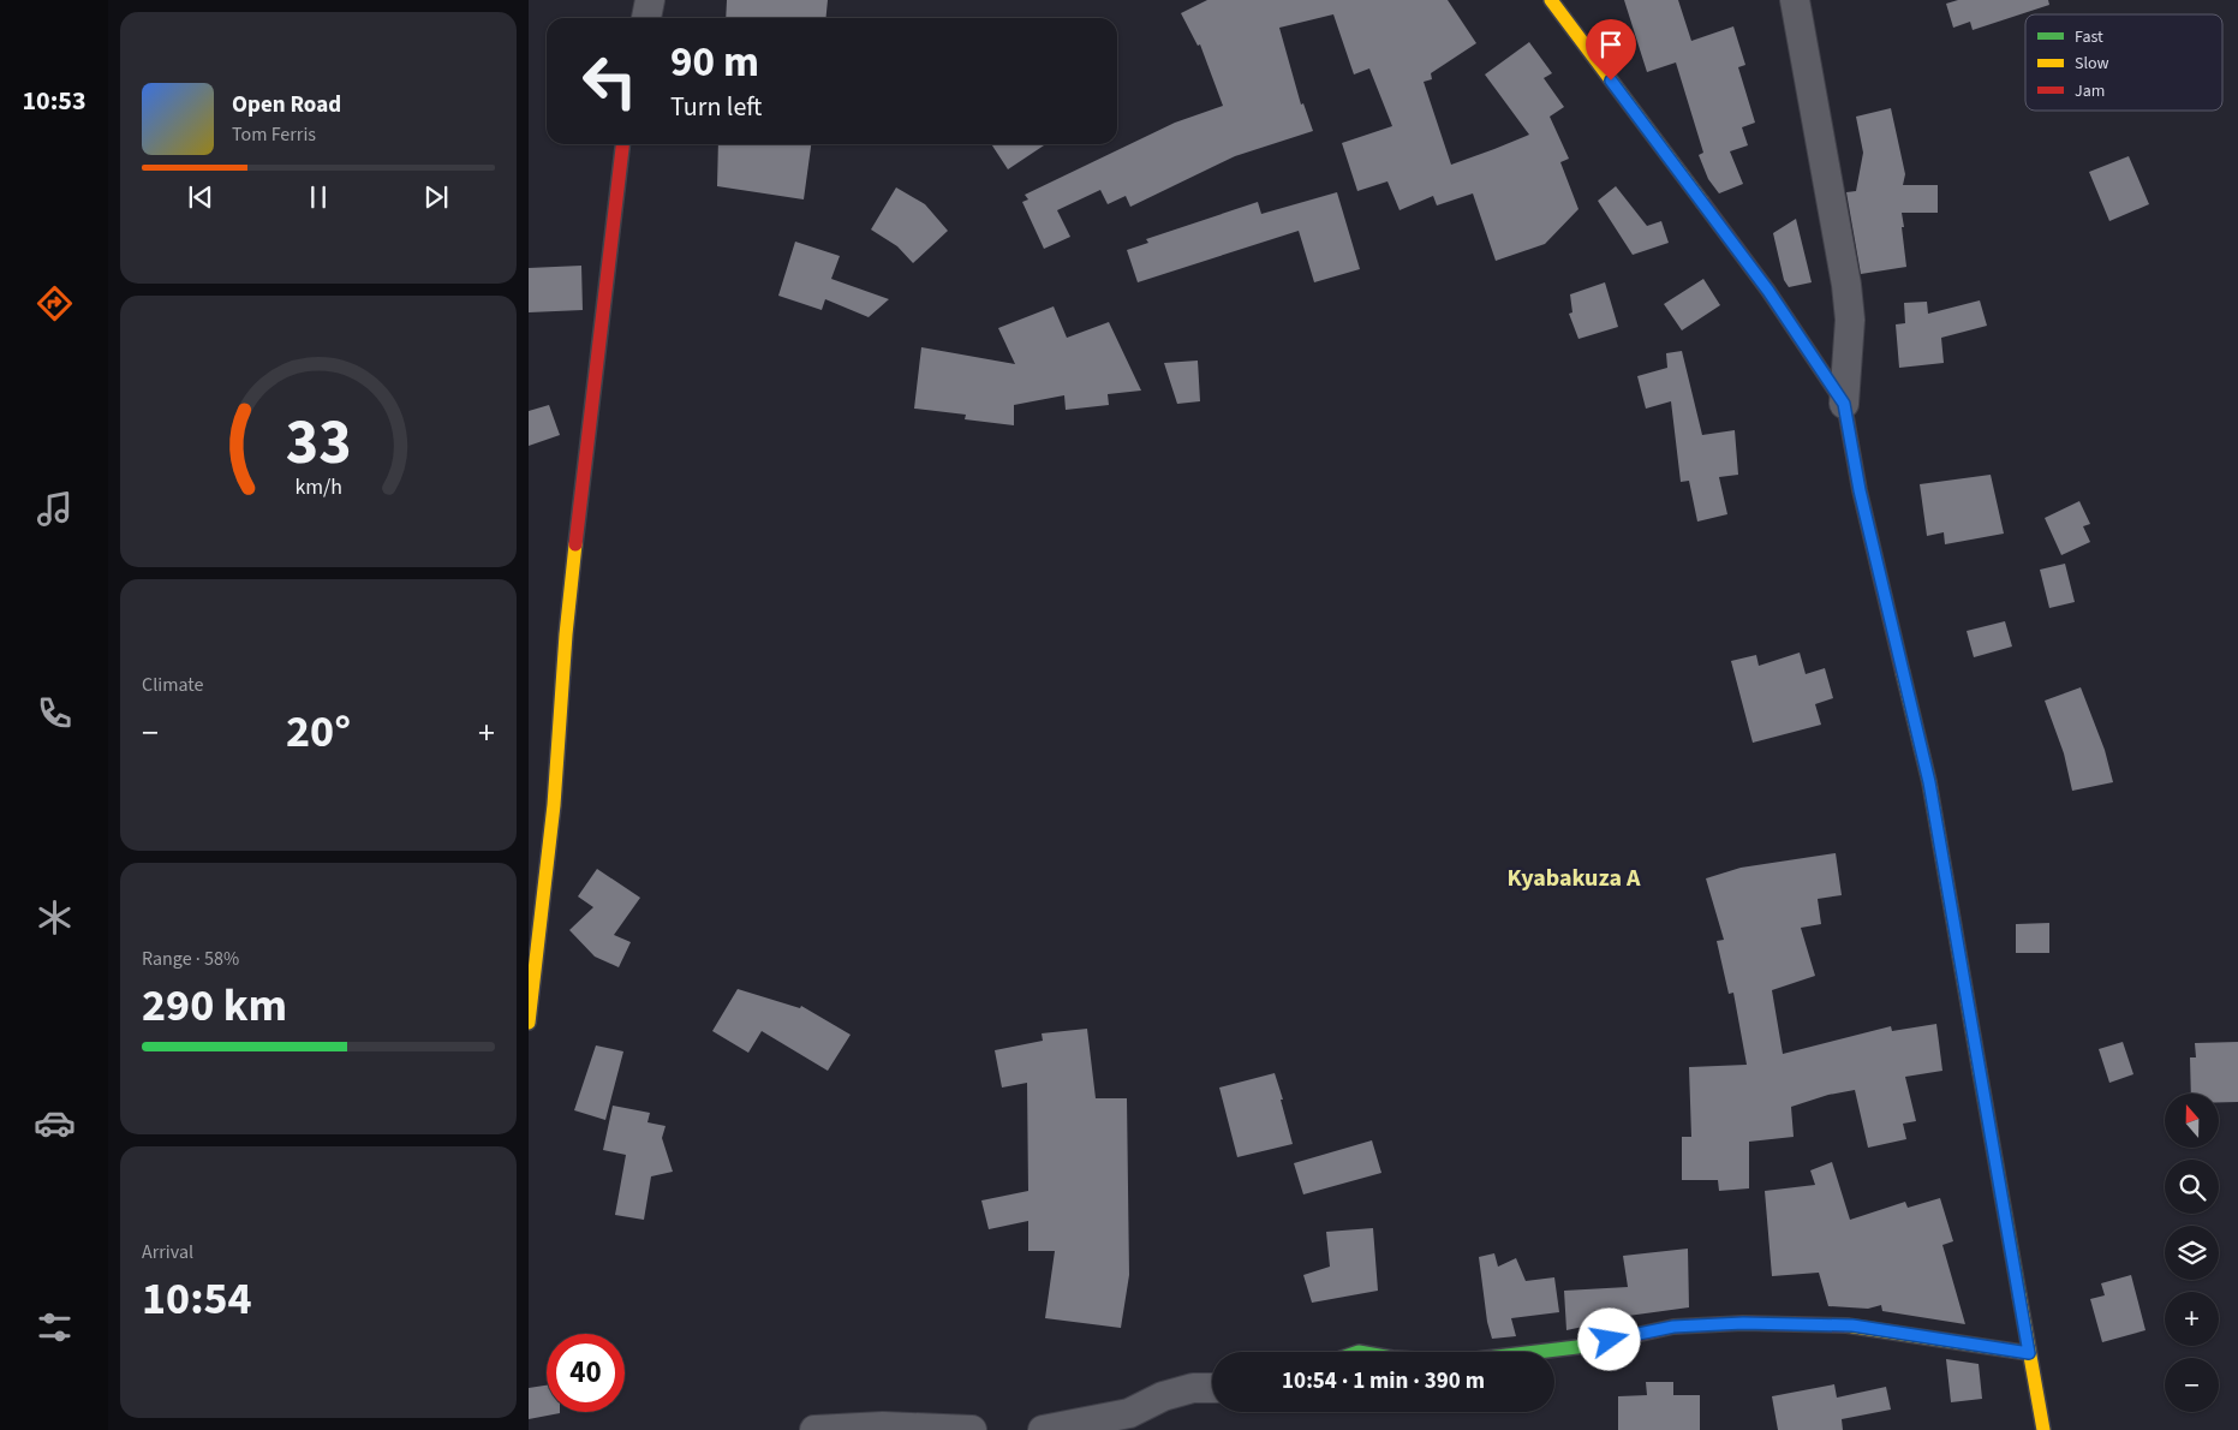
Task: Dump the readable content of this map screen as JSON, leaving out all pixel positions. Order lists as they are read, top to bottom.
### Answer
{
  "districts": ["Kyabakuza A"],
  "legend": ["Fast", "Slow", "Jam"],
  "north": "top",
  "page": {
    "tabs": "10:53",
    "turn": ["90 m", "Turn left"],
    "song": ["Open Road", "Tom Ferris"],
    "tile": [
      "Climate",
      ["Range · 58%", "290 km"],
      ["Arrival", "10:54"]
    ],
    "heat": ["−", "20°", "+"],
    "map_buttons": ["+", "−"],
    "limit": "40",
    "trip": "10:54 · 1 min · 390 m",
    "gauge": ["33", "km/h"]
  }
}
